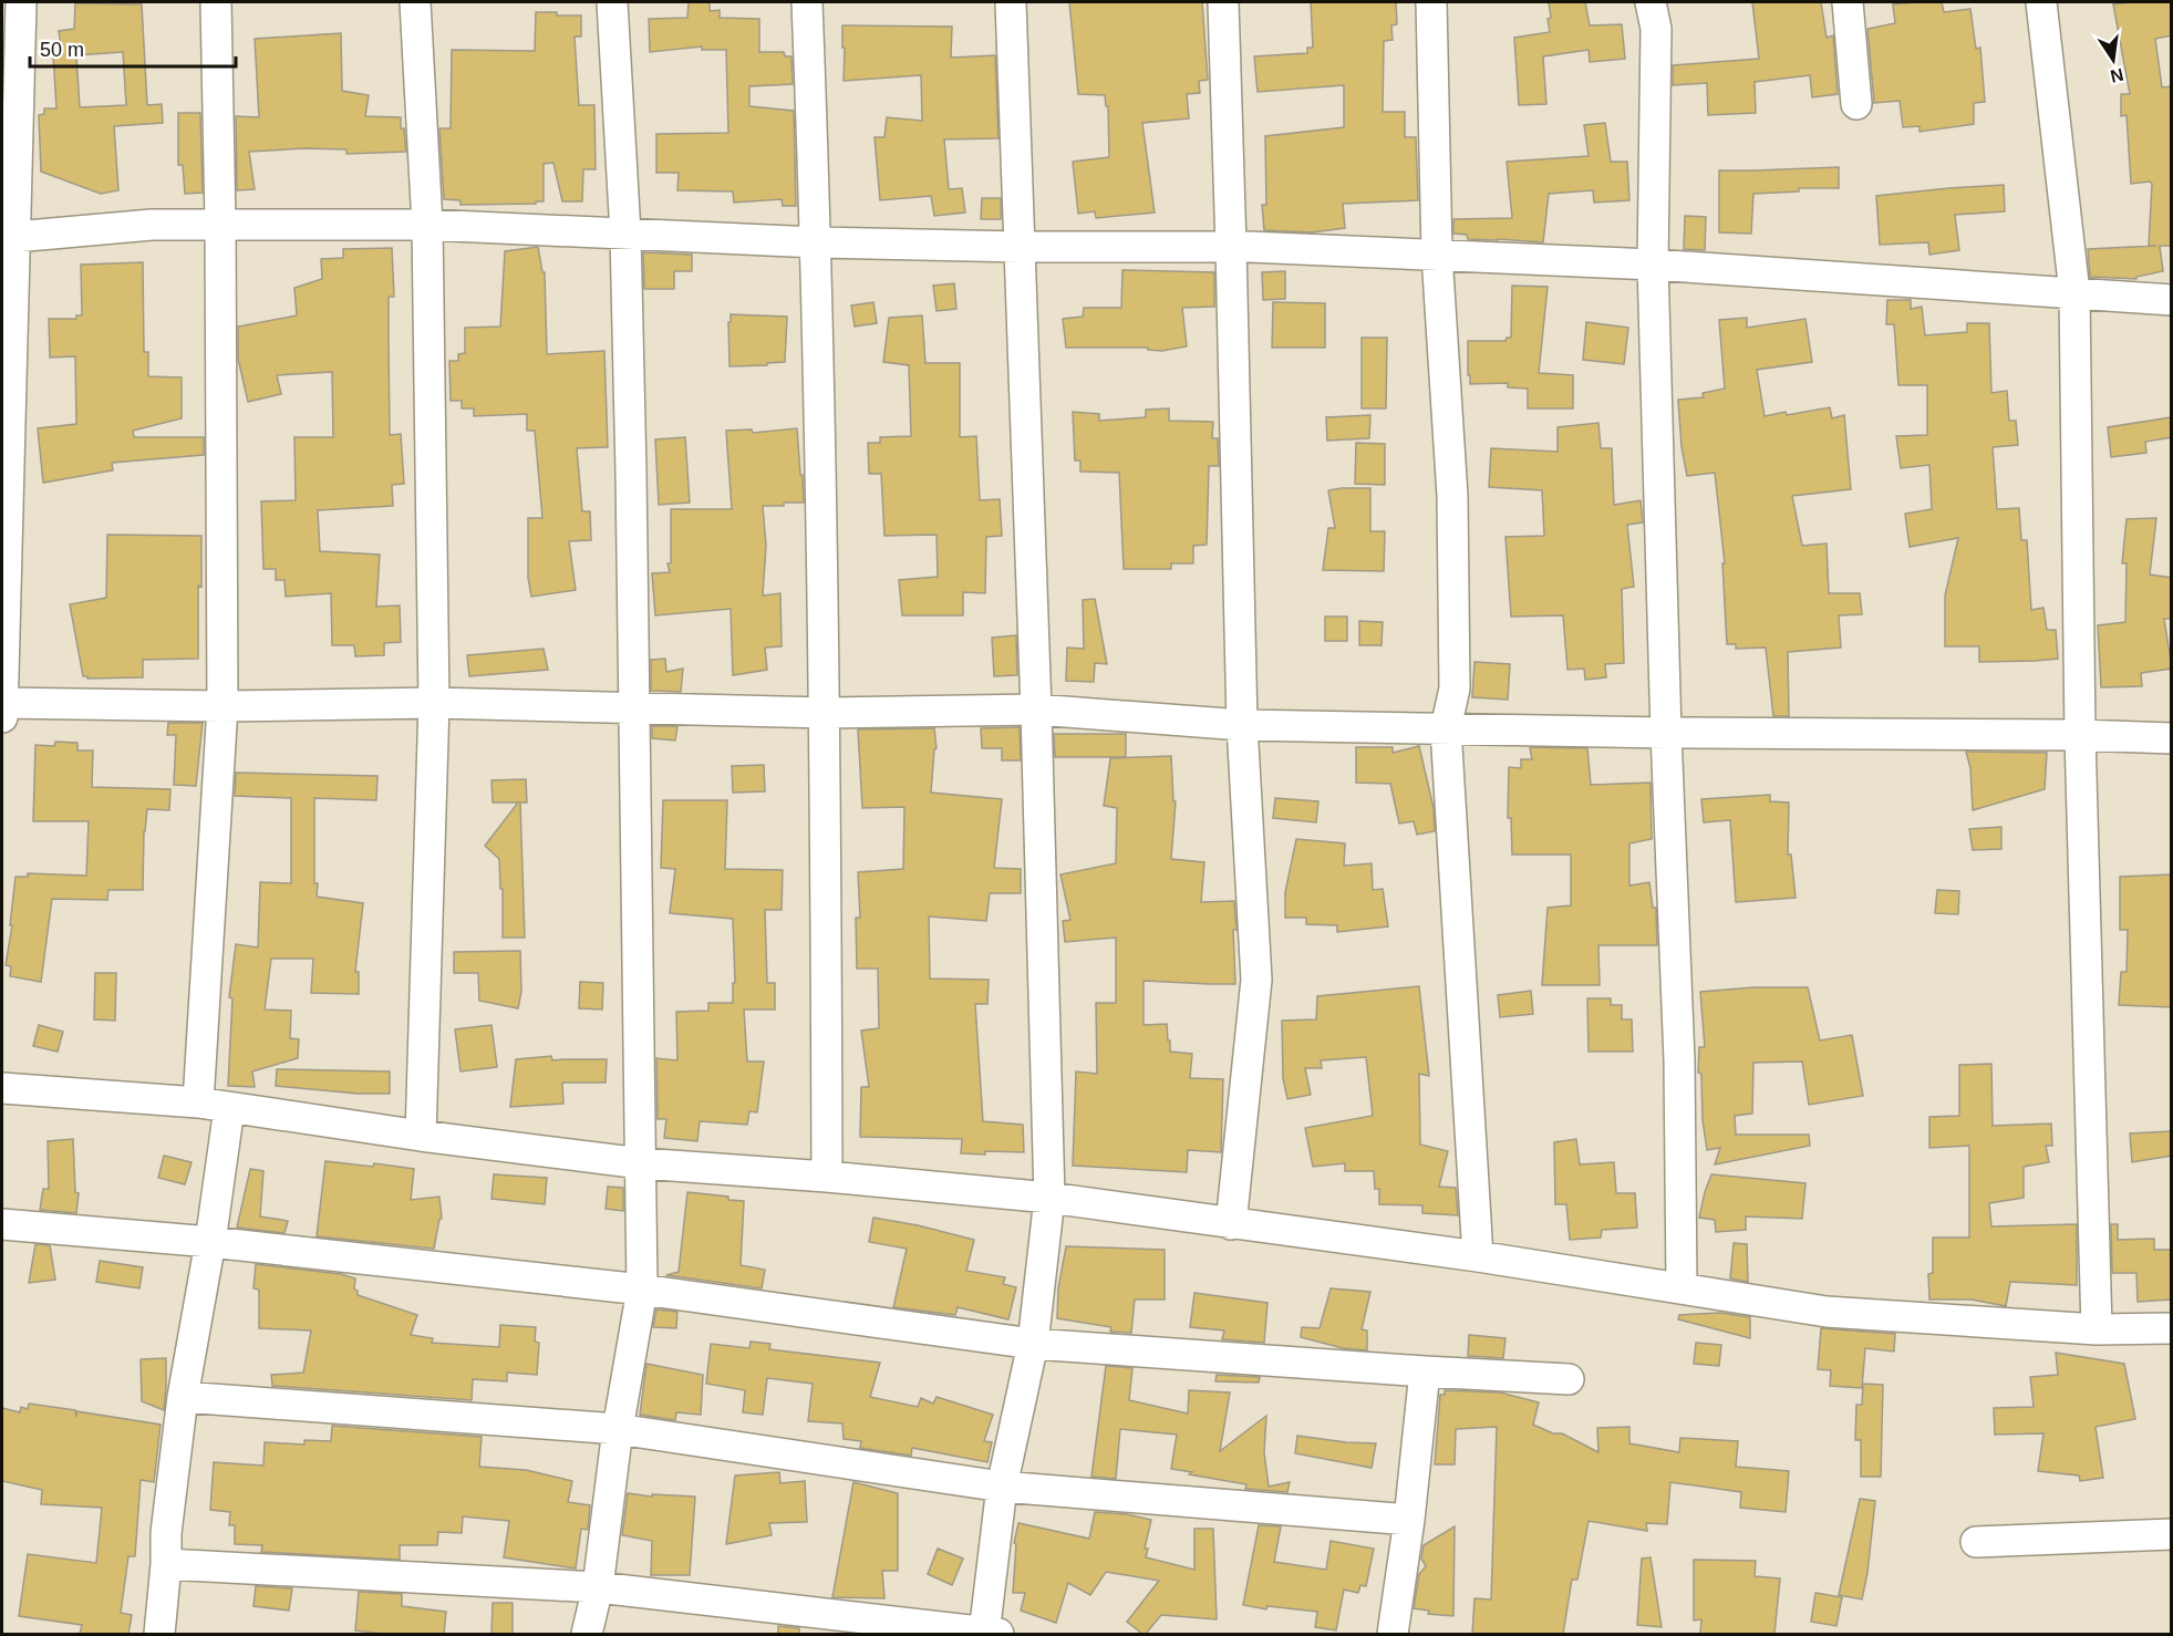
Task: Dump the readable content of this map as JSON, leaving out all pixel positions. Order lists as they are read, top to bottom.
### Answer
{
  "scale_bar": "50 m",
  "north": "bottom"
}
